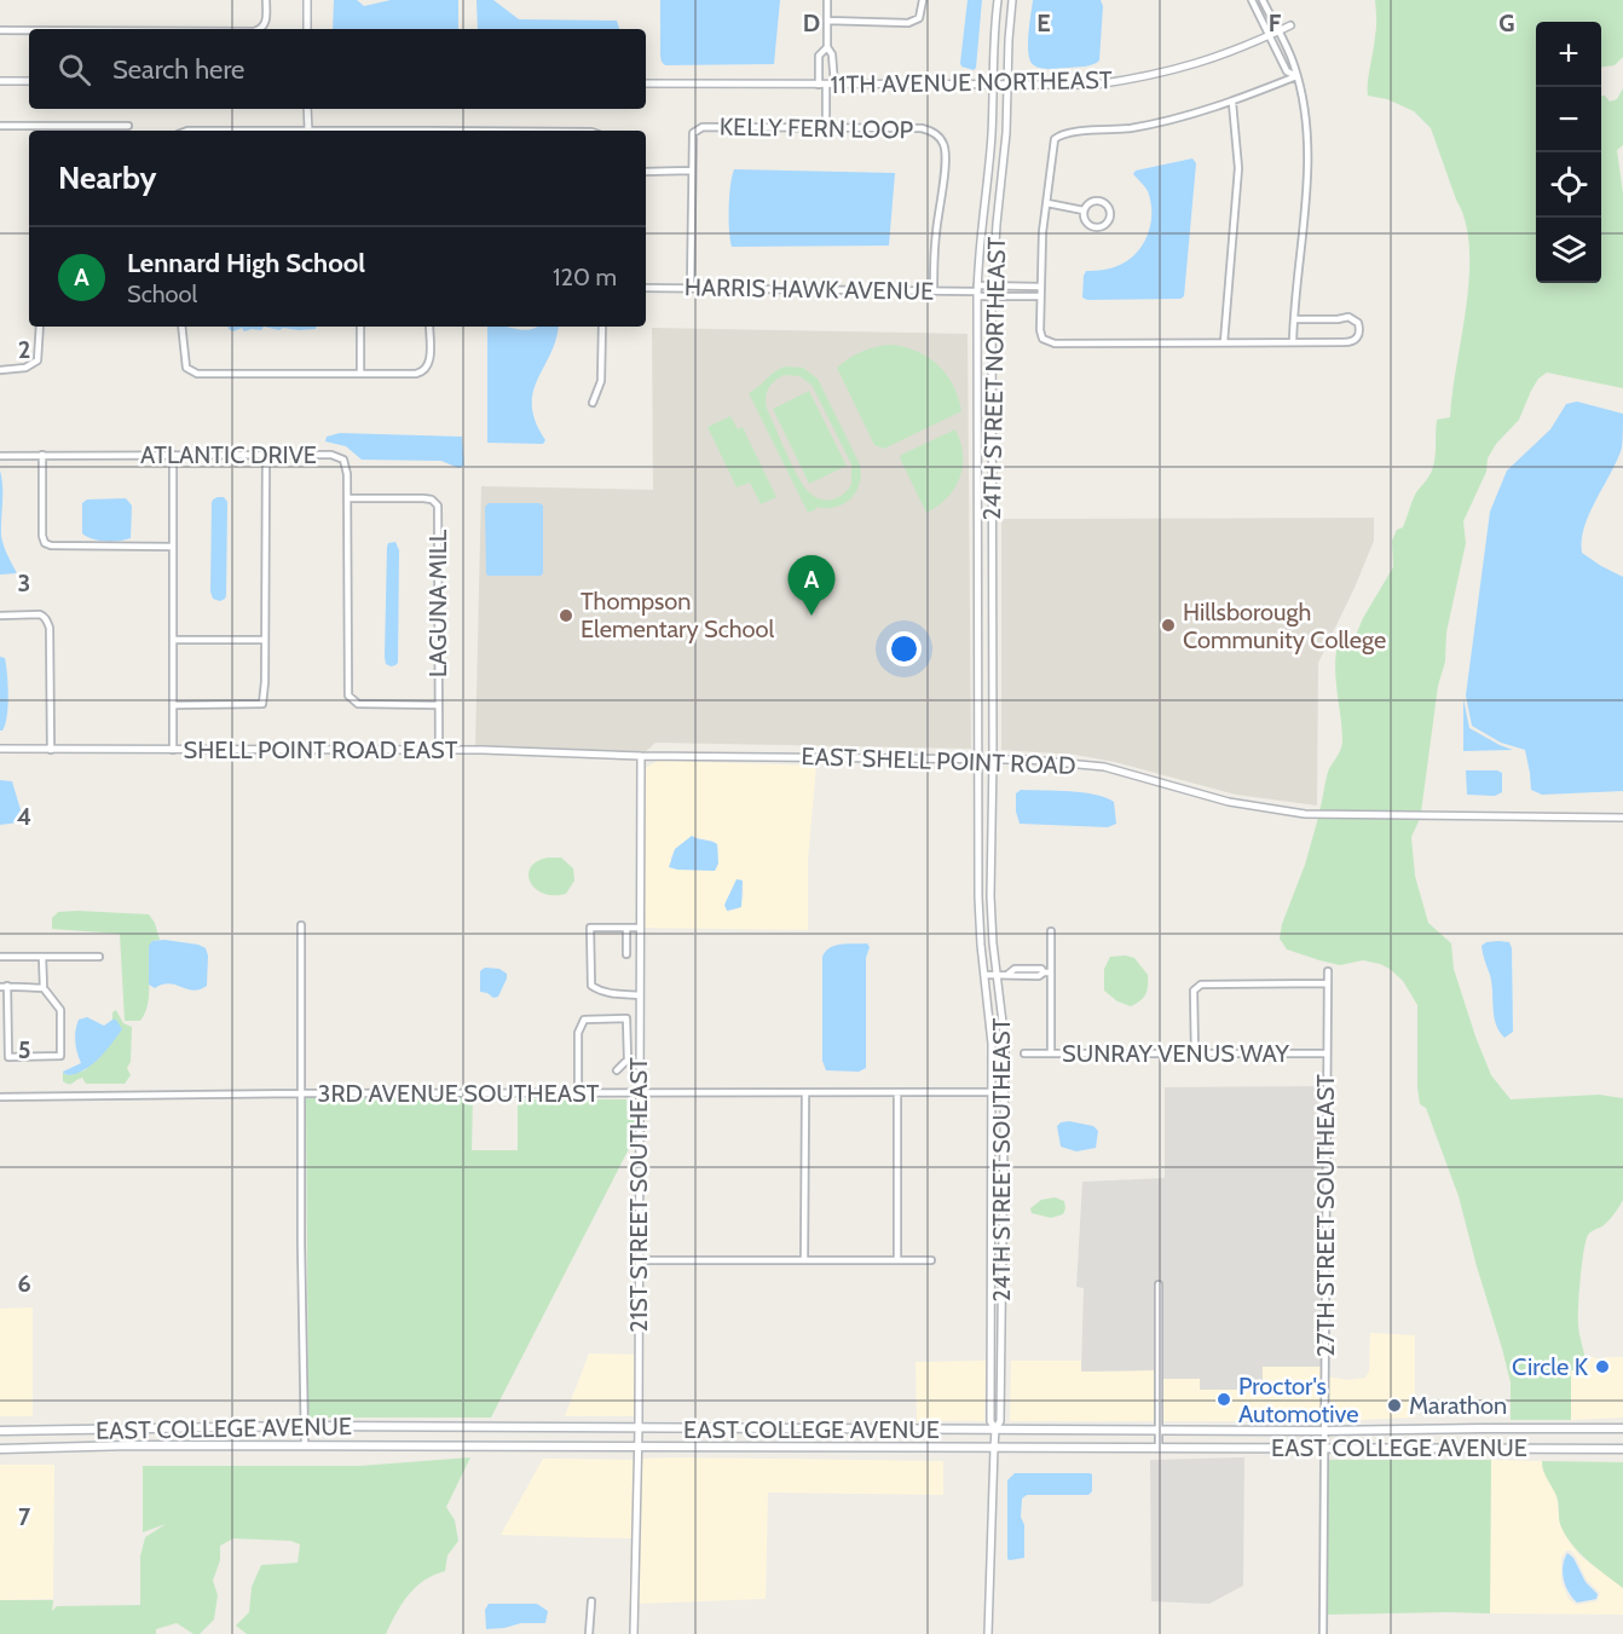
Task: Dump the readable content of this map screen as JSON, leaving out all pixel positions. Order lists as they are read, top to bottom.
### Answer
{
  "streets": {
    "main road": ["EAST COLLEGE AVENUE"],
    "street": [
      "11TH AVENUE NORTHEAST",
      "KELLY FERN LOOP",
      "HARRIS HAWK AVENUE",
      "24TH STREET NORTHEAST",
      "ATLANTIC DRIVE",
      "LAGUNA MILL",
      "SHELL POINT ROAD EAST",
      "EAST SHELL POINT ROAD",
      "SUNRAY VENUS WAY",
      "3RD AVENUE SOUTHEAST",
      "24TH STREET SOUTHEAST",
      "21ST STREET SOUTHEAST",
      "27TH STREET SOUTHEAST"
    ]
  },
  "crossings": [
    ["11TH AVENUE NORTHEAST", "24TH STREET NORTHEAST"],
    ["KELLY FERN LOOP", "HARRIS HAWK AVENUE"],
    ["HARRIS HAWK AVENUE", "24TH STREET NORTHEAST"],
    ["24TH STREET NORTHEAST", "EAST SHELL POINT ROAD"],
    ["24TH STREET NORTHEAST", "24TH STREET SOUTHEAST"],
    ["ATLANTIC DRIVE", "LAGUNA MILL"],
    ["LAGUNA MILL", "SHELL POINT ROAD EAST"],
    ["SHELL POINT ROAD EAST", "EAST SHELL POINT ROAD"],
    ["SHELL POINT ROAD EAST", "21ST STREET SOUTHEAST"],
    ["EAST SHELL POINT ROAD", "24TH STREET SOUTHEAST"],
    ["EAST SHELL POINT ROAD", "21ST STREET SOUTHEAST"],
    ["SUNRAY VENUS WAY", "27TH STREET SOUTHEAST"],
    ["3RD AVENUE SOUTHEAST", "24TH STREET SOUTHEAST"],
    ["3RD AVENUE SOUTHEAST", "21ST STREET SOUTHEAST"],
    ["24TH STREET SOUTHEAST", "EAST COLLEGE AVENUE"],
    ["21ST STREET SOUTHEAST", "EAST COLLEGE AVENUE"],
    ["27TH STREET SOUTHEAST", "EAST COLLEGE AVENUE"]
  ],
  "places": [
    "Thompson Elementary School",
    "Hillsborough Community College",
    "Circle K",
    "Proctor's Automotive",
    "Marathon"
  ],
  "page": {
    "map_buttons": ["+", "−"],
    "search": "Search here",
    "heading": "Nearby",
    "list": [
      {
        "mark": "A",
        "name": "Lennard High School",
        "note": "School",
        "value": "120 m"
      }
    ],
    "pins": "A"
  },
  "grid": {
    "columns": [
      "D",
      "E",
      "F",
      "G"
    ],
    "rows": [
      "2",
      "3",
      "4",
      "5",
      "6",
      "7"
    ]
  }
}
